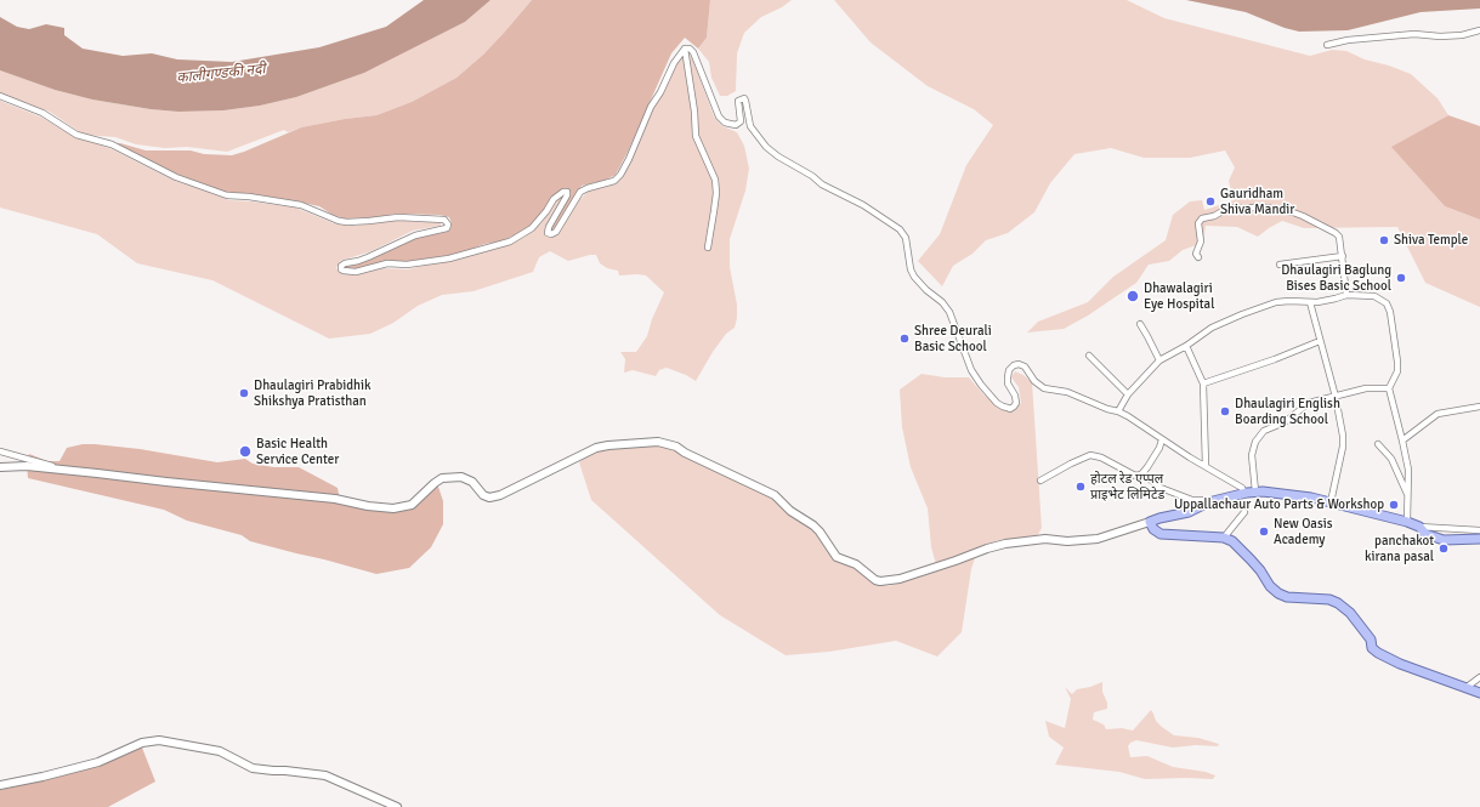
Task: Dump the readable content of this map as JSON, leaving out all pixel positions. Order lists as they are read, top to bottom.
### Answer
{
  "water": ["कालीगण्डकी नदी"],
  "places": [
    "Gauridham Shiva Mandir",
    "Shiva Temple",
    "Dhaulagiri Baglung Bises Basic School",
    "Dhawalagiri Eye Hospital",
    "Shree Deurali Basic School",
    "Dhaulagiri Prabidhik Shikshya Pratisthan",
    "Dhaulagiri English Boarding School",
    "Basic Health Service Center",
    "होटल रेड एप्पल प्राइभेट लिमिटेड",
    "Uppallachaur Auto Parts & Workshop",
    "New Oasis Academy",
    "panchakot kirana pasal"
  ]
}
